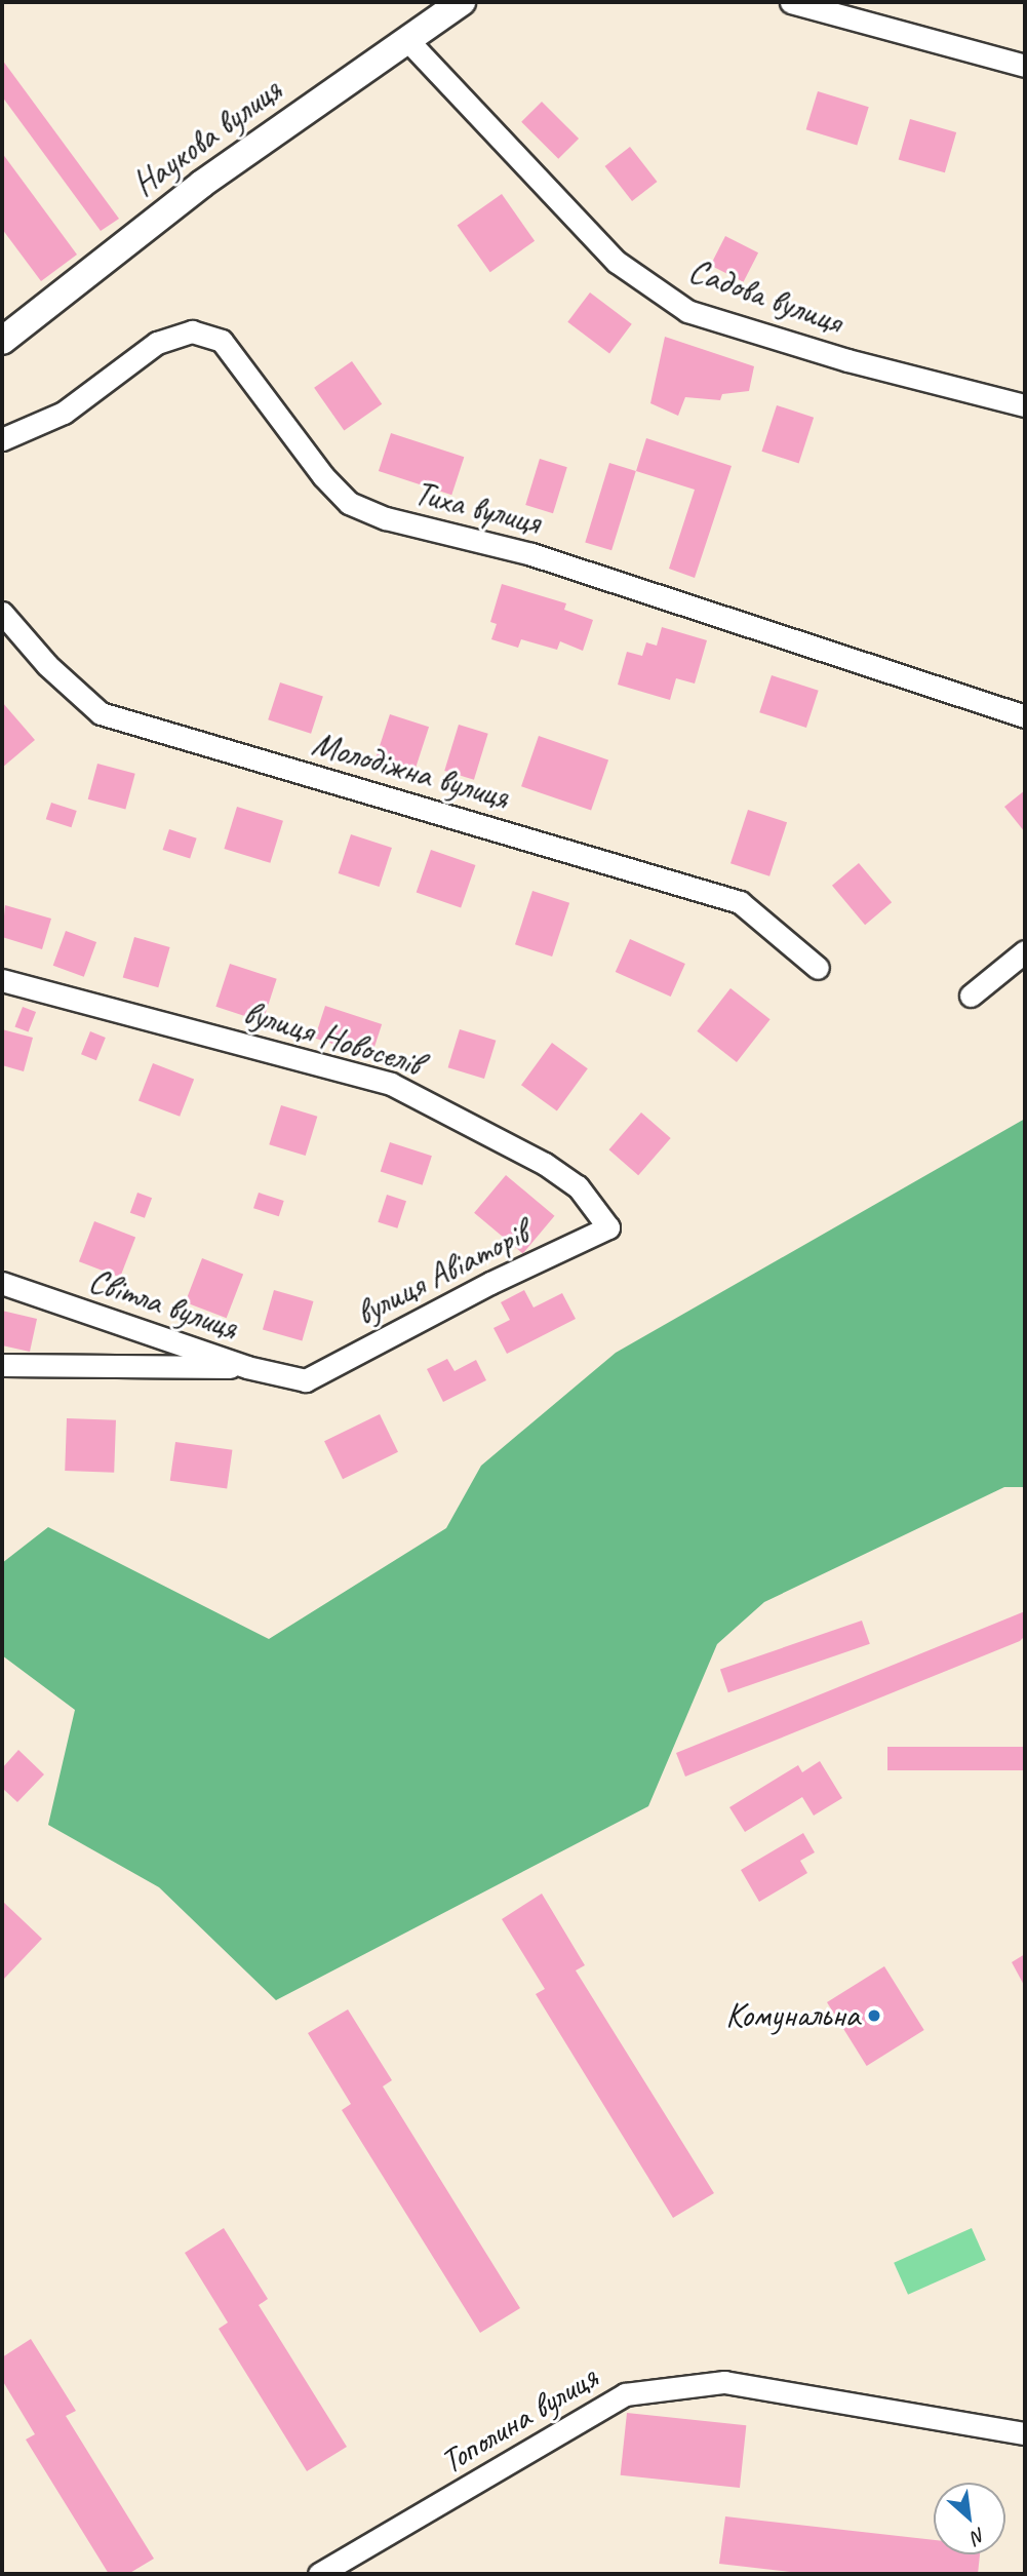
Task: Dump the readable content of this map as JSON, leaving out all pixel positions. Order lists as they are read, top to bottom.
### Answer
{
  "streets": {
    "street": [
      "Наукова вулиця",
      "Садова вулиця",
      "Тиха вулиця",
      "Молодіжна вулиця",
      "вулиця Новоселів",
      "вулиця Авіаторів",
      "Світла вулиця",
      "Тополина вулиця"
    ]
  },
  "crossings": [
    ["Наукова вулиця", "Садова вулиця"],
    ["вулиця Новоселів", "вулиця Авіаторів"],
    ["вулиця Авіаторів", "Світла вулиця"]
  ],
  "places": ["Комунальна"],
  "north": "bottom right"
}
